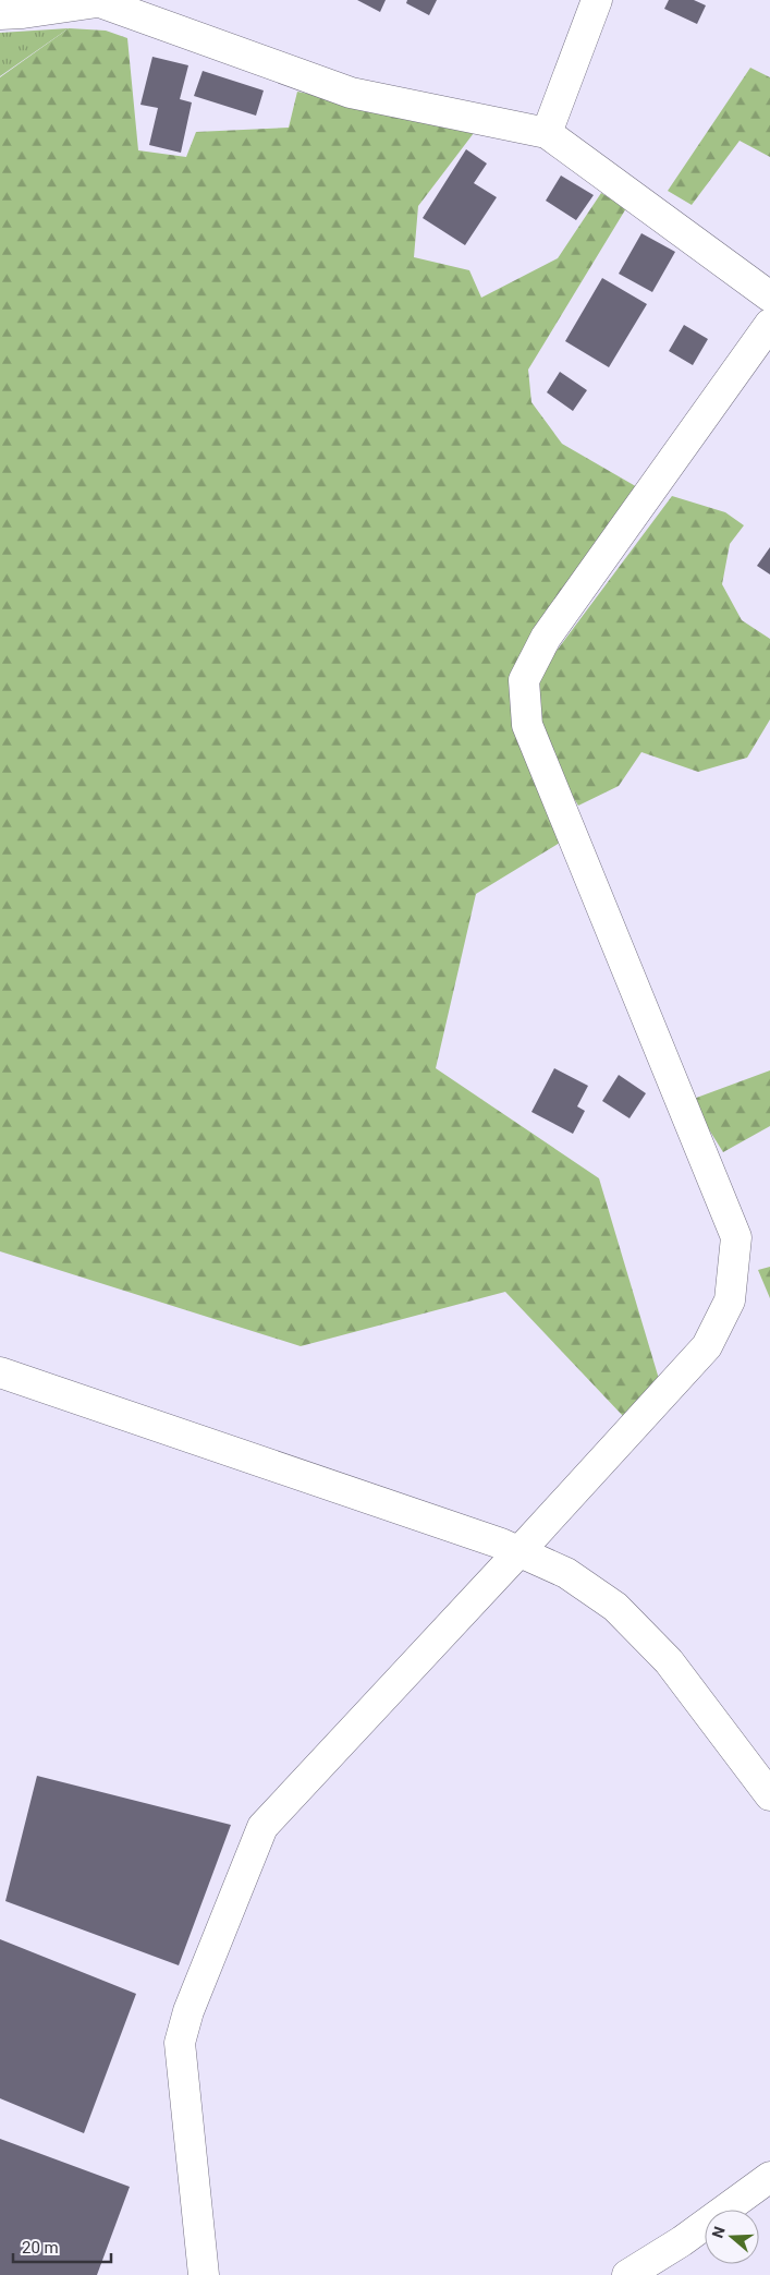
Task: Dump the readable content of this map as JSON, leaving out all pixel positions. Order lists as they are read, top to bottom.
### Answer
{
  "scale_bar": "20 m",
  "north": "left"
}
